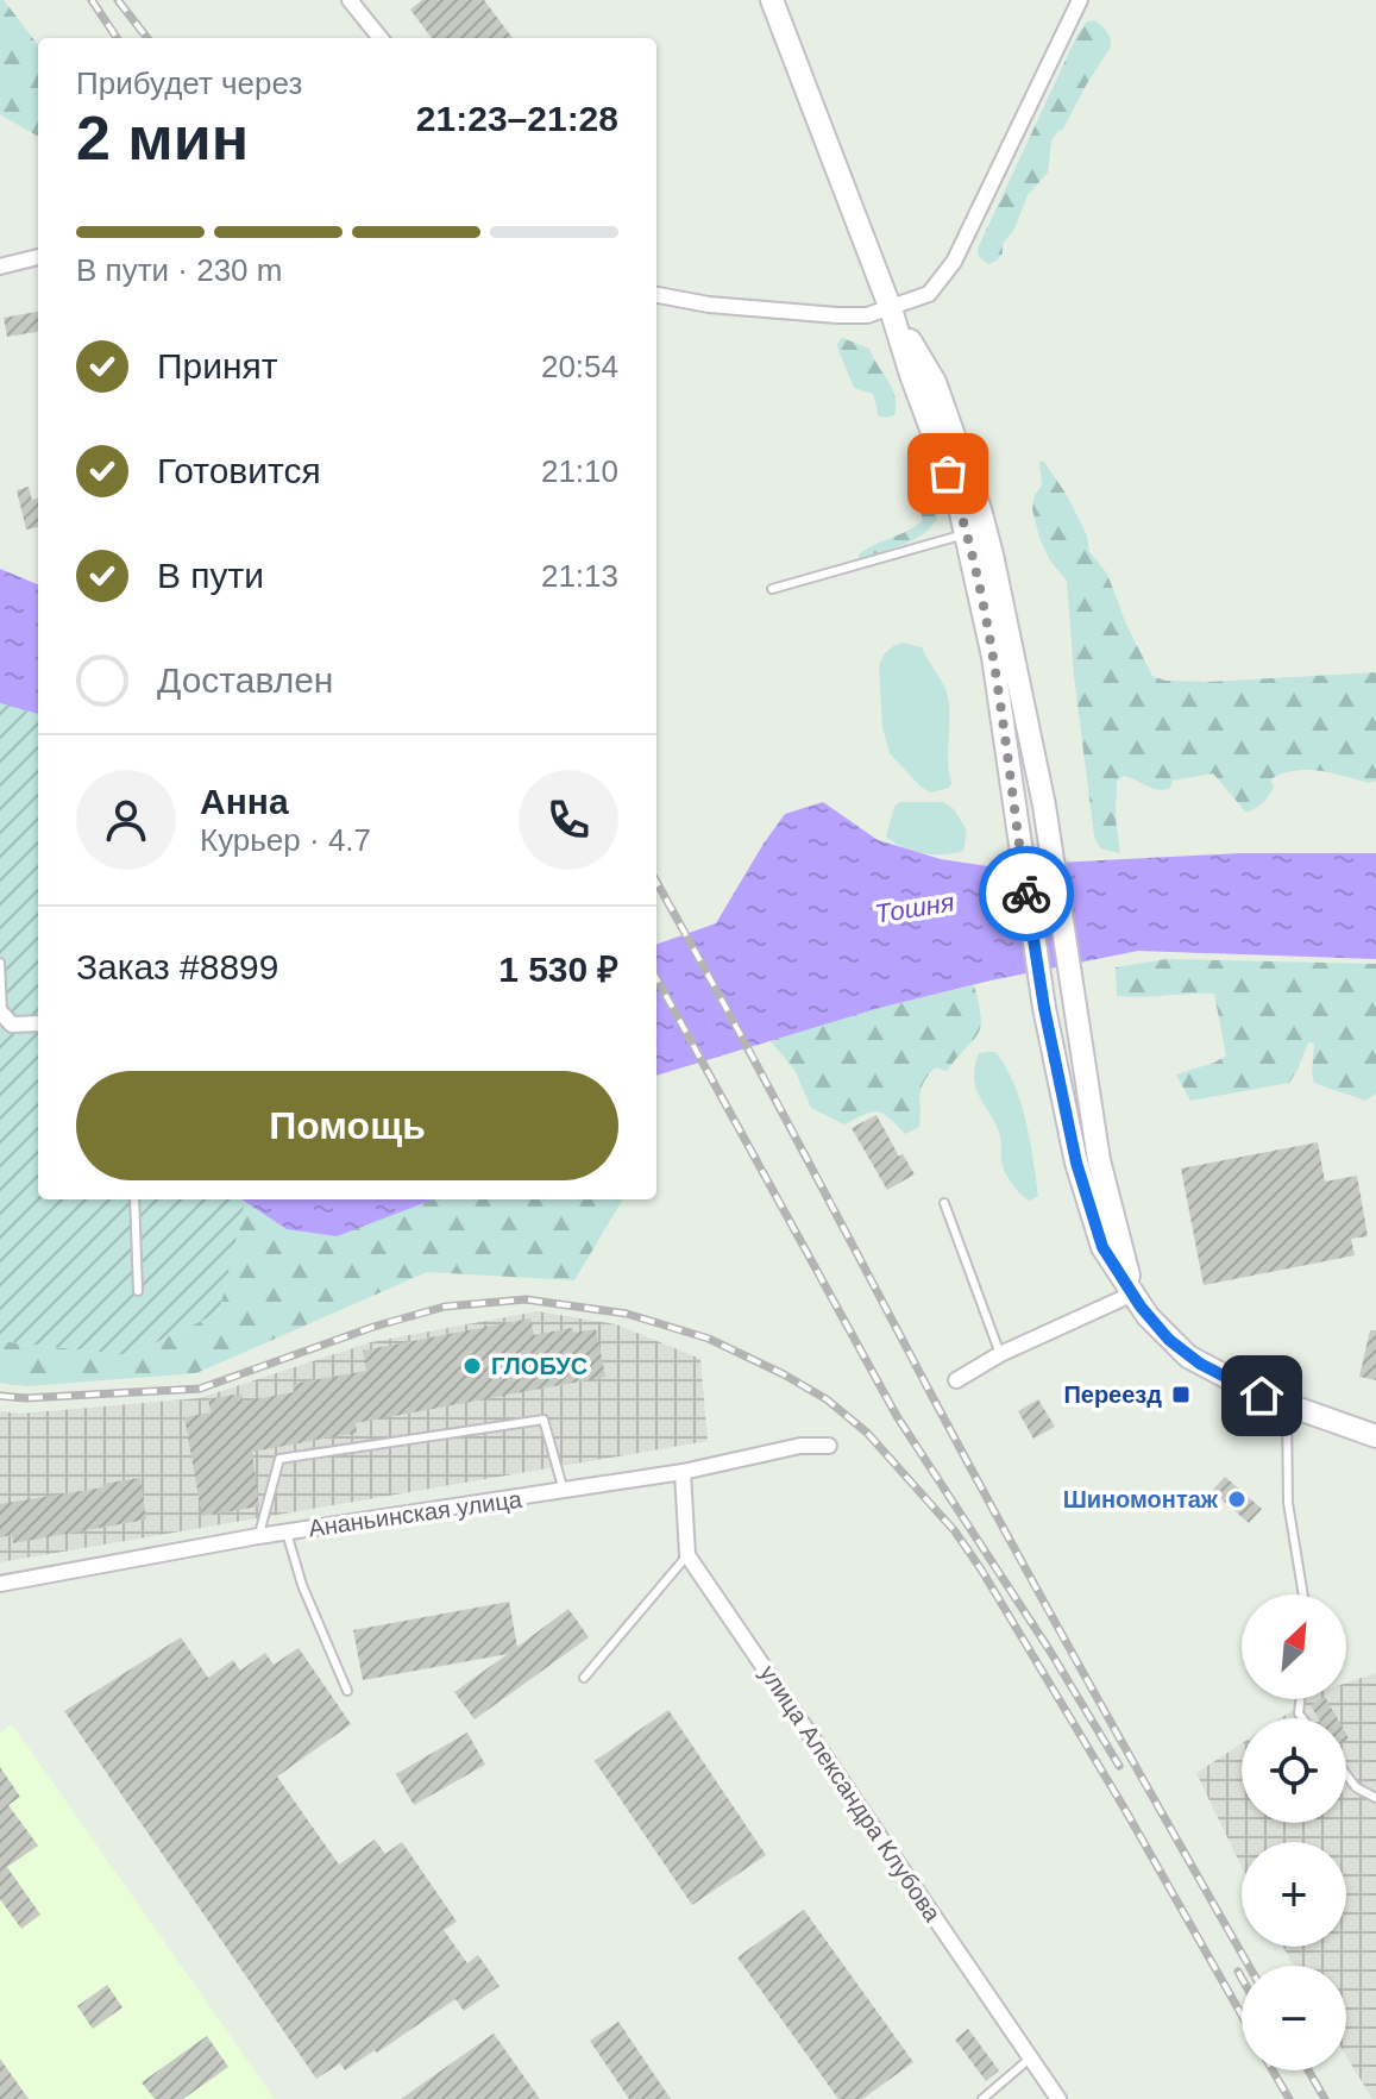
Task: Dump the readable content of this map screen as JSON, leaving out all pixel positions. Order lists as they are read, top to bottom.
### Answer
{
  "streets": {
    "street": ["Ананьинская улица", "улица Александра Клубова"]
  },
  "water": ["Тошня"],
  "places": {
    "other": ["ГЛОБУС", "Шиномонтаж"],
    "transit": ["Переезд"]
  },
  "north": "top right",
  "page": {
    "heading": ["2 мин", "Прибудет через", "21:23–21:28"],
    "panel": [
      "Анна",
      "Курьер · 4.7",
      "Заказ #8899",
      "1 530 ₽"
    ],
    "bar": "В пути · 230 m",
    "list": [
      ["Принят", "20:54"],
      ["Готовится", "21:10"],
      ["В пути", "21:13"],
      "Доставлен"
    ],
    "buttons": "Помощь",
    "map_buttons": ["+", "−"]
  }
}
